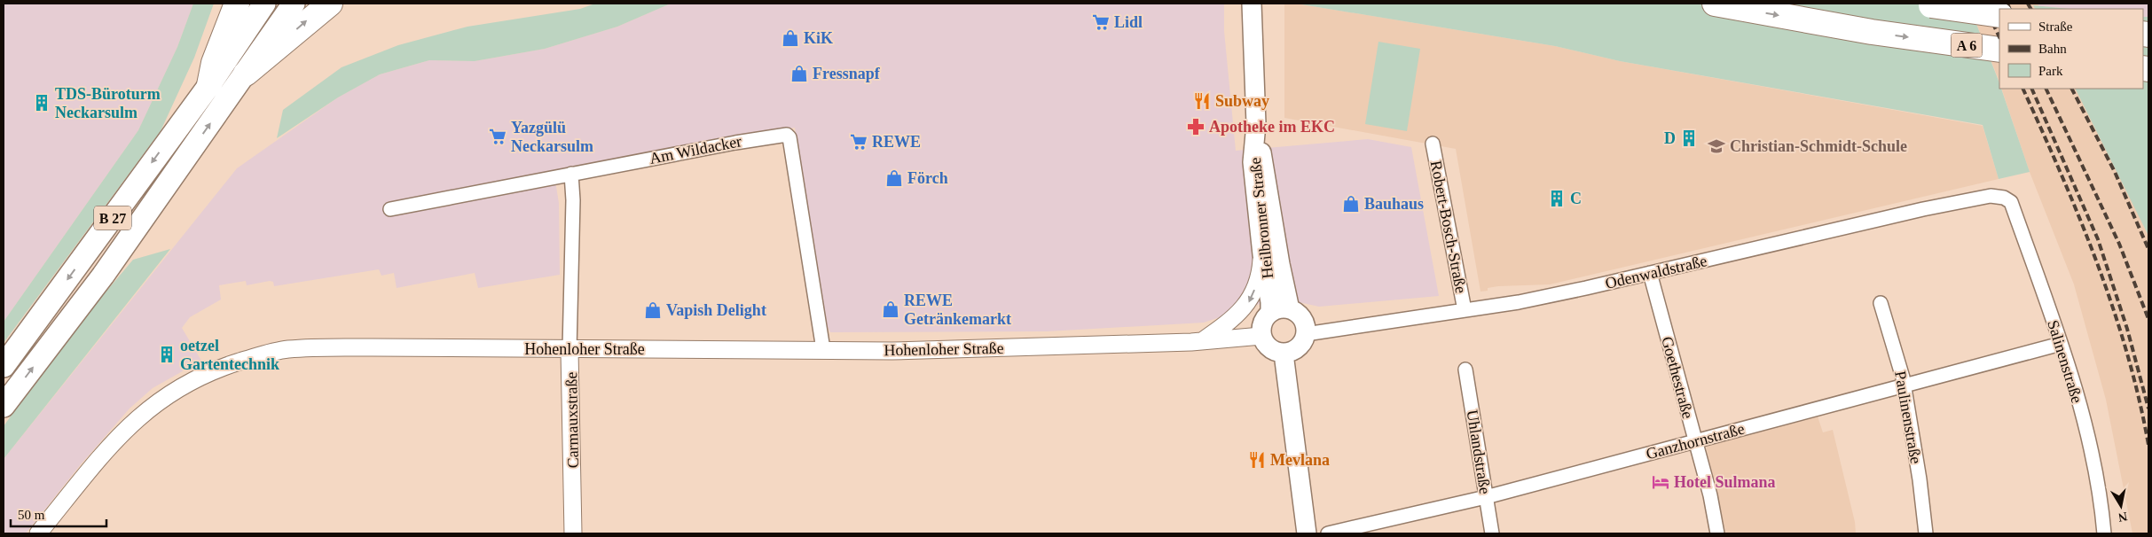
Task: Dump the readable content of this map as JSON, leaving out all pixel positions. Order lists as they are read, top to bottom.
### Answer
{
  "streets": {
    "highway": ["A 6", "B 27"],
    "main road": ["Heilbronner Straße"],
    "street": [
      "Am Wildacker",
      "Robert-Bosch-Straße",
      "Odenwaldstraße",
      "Hohenloher Straße",
      "Salinenstraße",
      "Goethestraße",
      "Paulinenstraße",
      "Carmauxstraße",
      "Ganzhornstraße",
      "Uhlandstraße"
    ]
  },
  "crossings": [
    ["Am Wildacker", "Hohenloher Straße"],
    ["Am Wildacker", "Carmauxstraße"],
    ["Heilbronner Straße", "Odenwaldstraße"],
    ["Heilbronner Straße", "Hohenloher Straße"],
    ["Robert-Bosch-Straße", "Odenwaldstraße"],
    ["Odenwaldstraße", "Hohenloher Straße"],
    ["Odenwaldstraße", "Salinenstraße"],
    ["Odenwaldstraße", "Goethestraße"],
    ["Hohenloher Straße", "Carmauxstraße"],
    ["Salinenstraße", "Ganzhornstraße"],
    ["Goethestraße", "Ganzhornstraße"],
    ["Paulinenstraße", "Ganzhornstraße"],
    ["Ganzhornstraße", "Uhlandstraße"]
  ],
  "places": {
    "supermarket": ["Lidl", "Yazgülü Neckarsulm", "REWE"],
    "shop": [
      "KiK",
      "Fressnapf",
      "Förch",
      "Bauhaus",
      "REWE Getränkemarkt",
      "Vapish Delight"
    ],
    "restaurant": ["Subway", "Mevlana"],
    "building": [
      "TDS-Büroturm Neckarsulm",
      "D",
      "C",
      "oetzel Gartentechnik"
    ],
    "pharmacy": ["Apotheke im EKC"],
    "school or university": ["Christian-Schmidt-Schule"],
    "hotel": ["Hotel Sulmana"]
  },
  "legend": ["Straße", "Bahn", "Park"],
  "scale_bar": "50 m",
  "north": "bottom"
}
